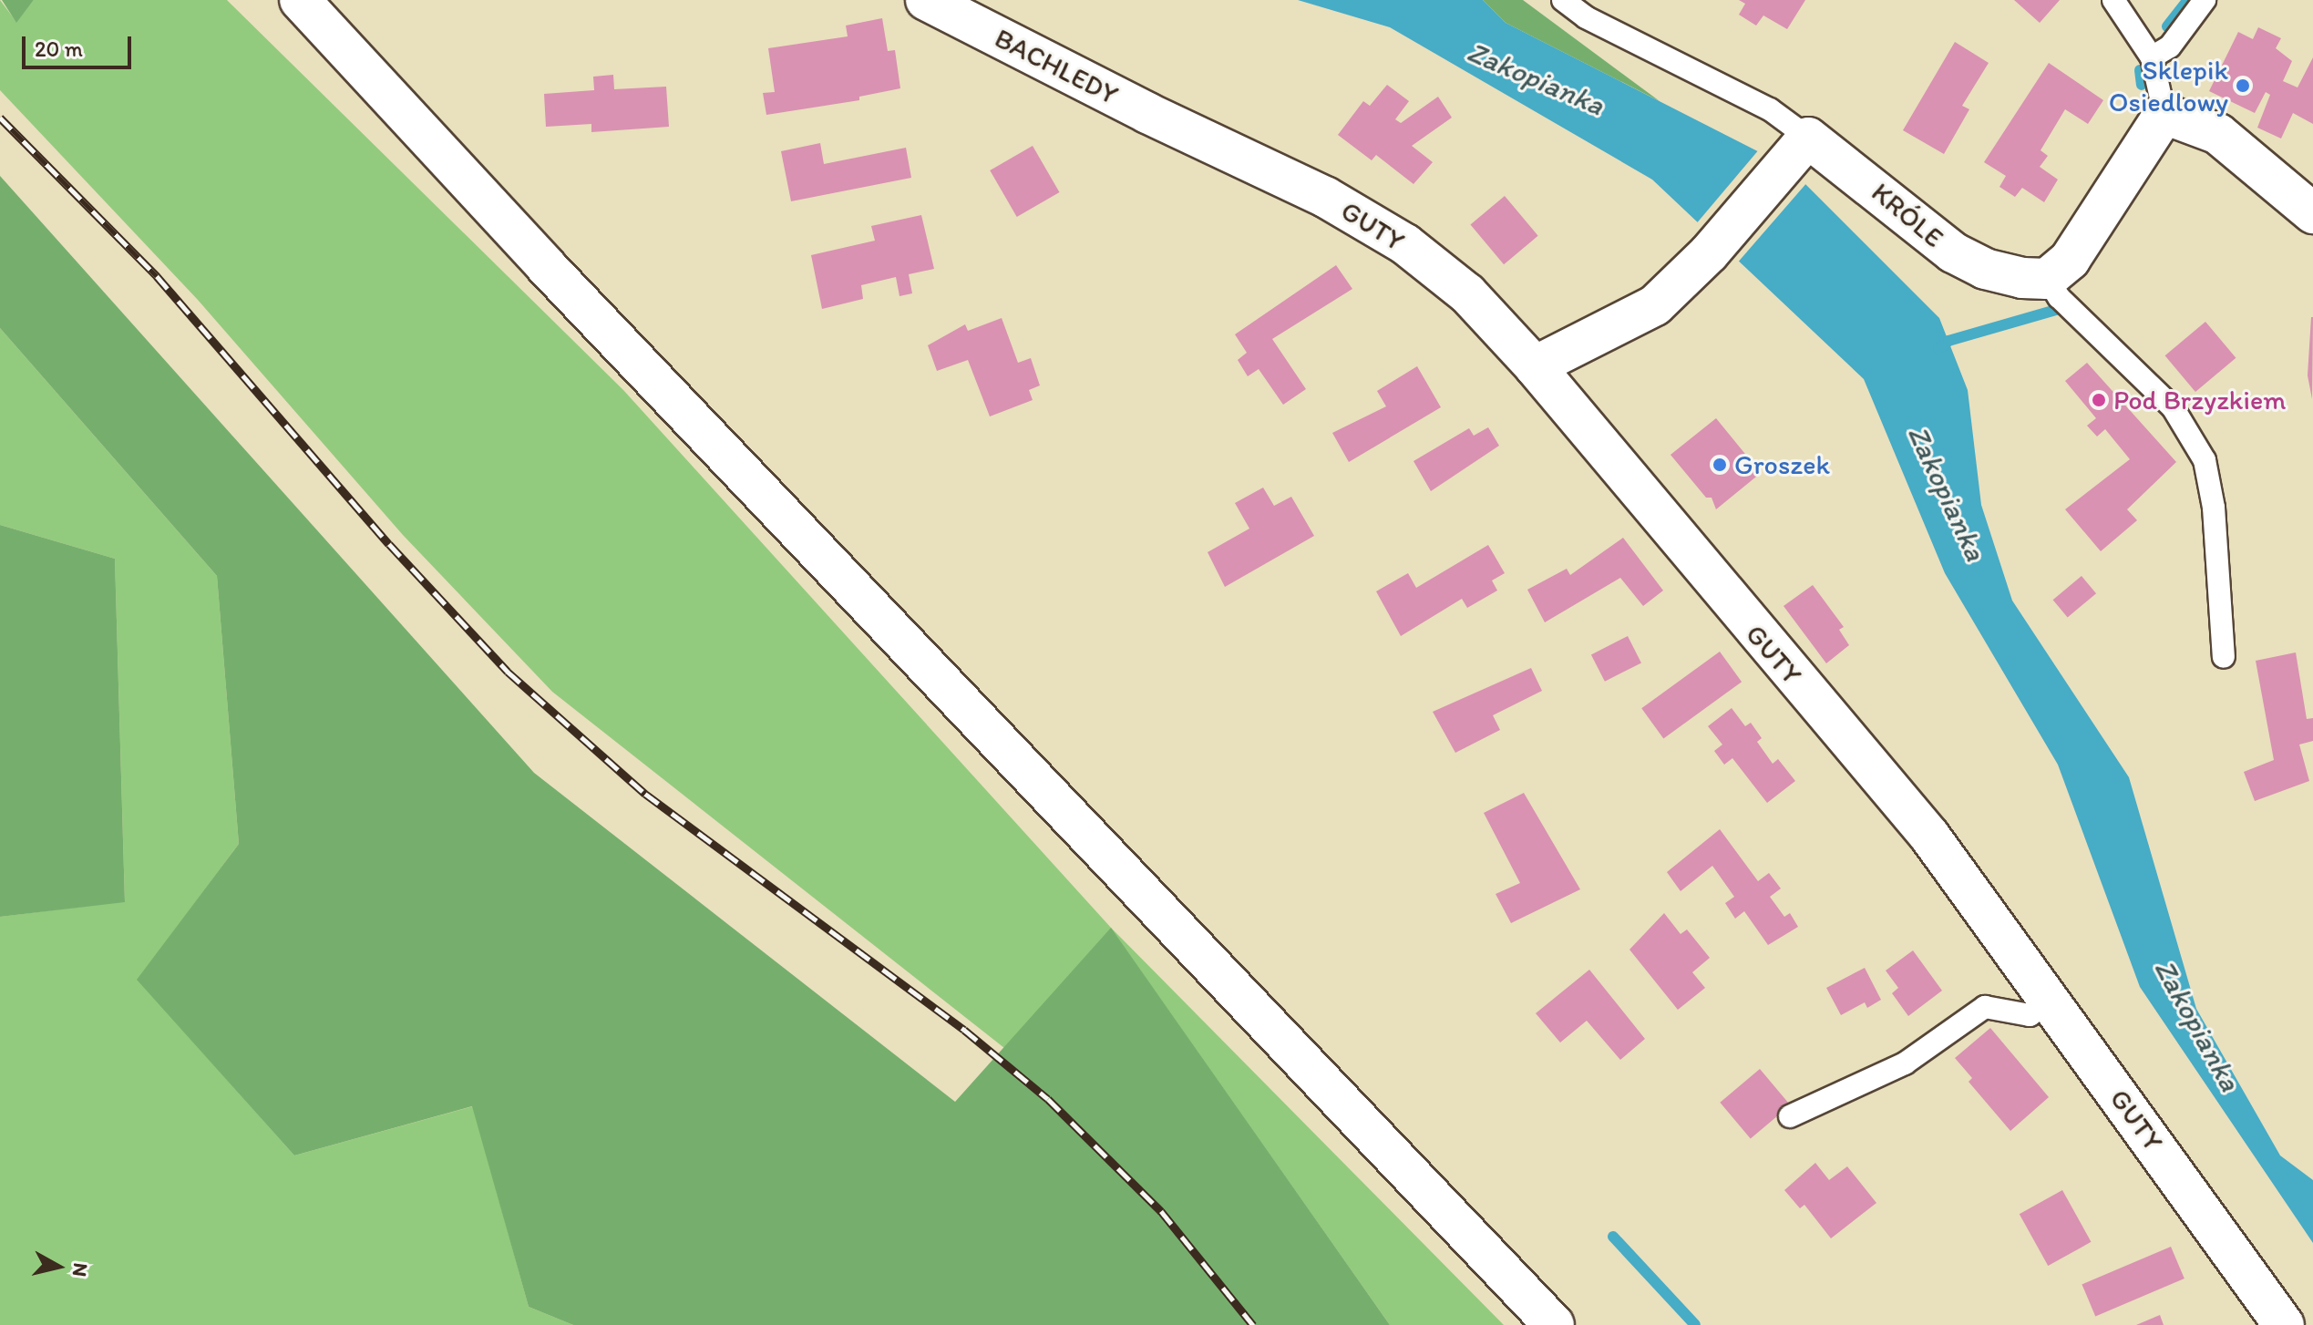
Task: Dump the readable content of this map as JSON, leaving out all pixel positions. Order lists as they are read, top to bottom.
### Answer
{
  "streets": {
    "street": ["BACHLEDY", "KRÓLE", "GUTY"]
  },
  "crossings": [
    ["BACHLEDY", "GUTY"]
  ],
  "water": ["Zakopianka"],
  "places": ["Sklepik Osiedlowy", "Pod Brzyzkiem", "Groszek"],
  "scale_bar": "20 m",
  "north": "right"
}
